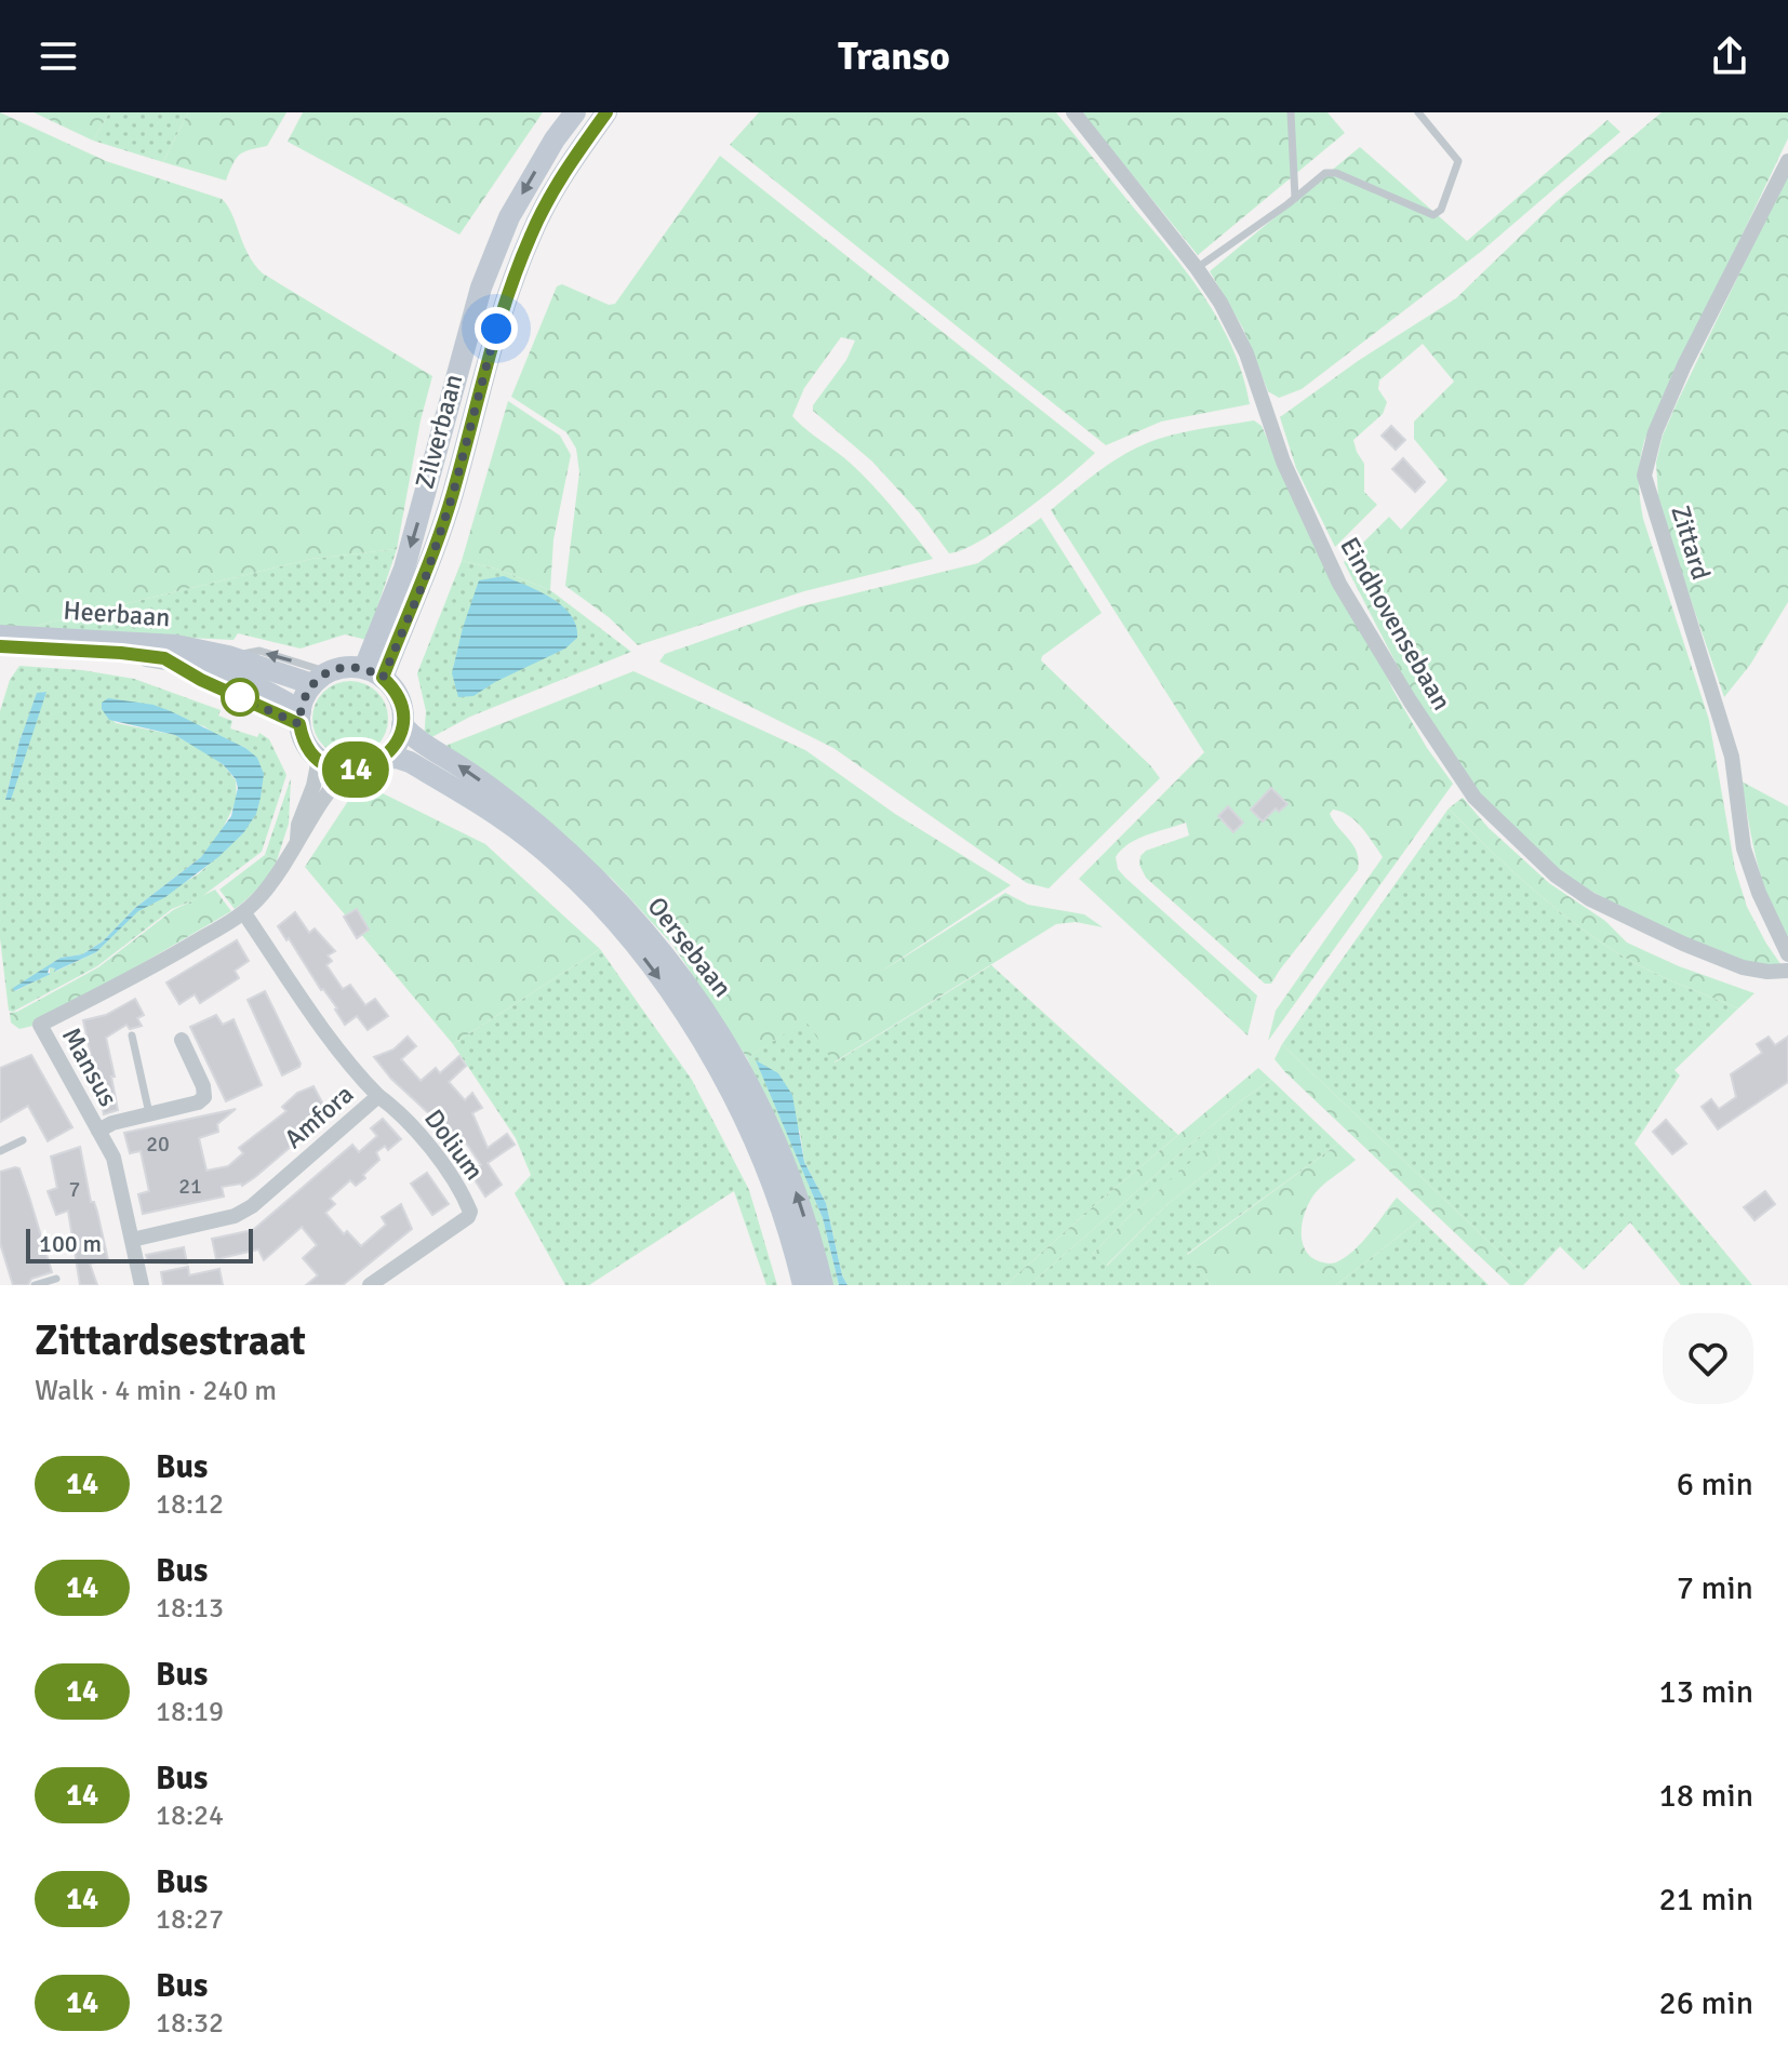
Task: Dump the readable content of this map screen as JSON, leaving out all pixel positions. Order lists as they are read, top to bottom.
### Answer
{
  "streets": {
    "main road": ["Zilverbaan", "Heerbaan", "Oersebaan"],
    "street": [
      "Zittard",
      "Eindhovensebaan",
      "Mansus",
      "Amfora",
      "Dolium"
    ]
  },
  "crossings": [
    ["Zilverbaan", "Heerbaan"],
    ["Zilverbaan", "Oersebaan"],
    ["Heerbaan", "Oersebaan"],
    ["Mansus", "Amfora"],
    ["Amfora", "Dolium"]
  ],
  "lines": ["bus line 14"],
  "house_numbers": ["20", "21", "7"],
  "scale_bar": "100 m",
  "page": {
    "header": "Transo",
    "on_map": "14",
    "scale": "100 m",
    "heading": ["Zittardsestraat", "Walk · 4 min · 240 m"],
    "list": [
      {
        "mark": "14",
        "name": "Bus",
        "note": "18:12",
        "value": "6 min"
      },
      {
        "mark": "14",
        "name": "Bus",
        "note": "18:13",
        "value": "7 min"
      },
      {
        "mark": "14",
        "name": "Bus",
        "note": "18:19",
        "value": "13 min"
      },
      {
        "mark": "14",
        "name": "Bus",
        "note": "18:24",
        "value": "18 min"
      },
      {
        "mark": "14",
        "name": "Bus",
        "note": "18:27",
        "value": "21 min"
      },
      {
        "mark": "14",
        "name": "Bus",
        "note": "18:32",
        "value": "26 min"
      }
    ]
  }
}
